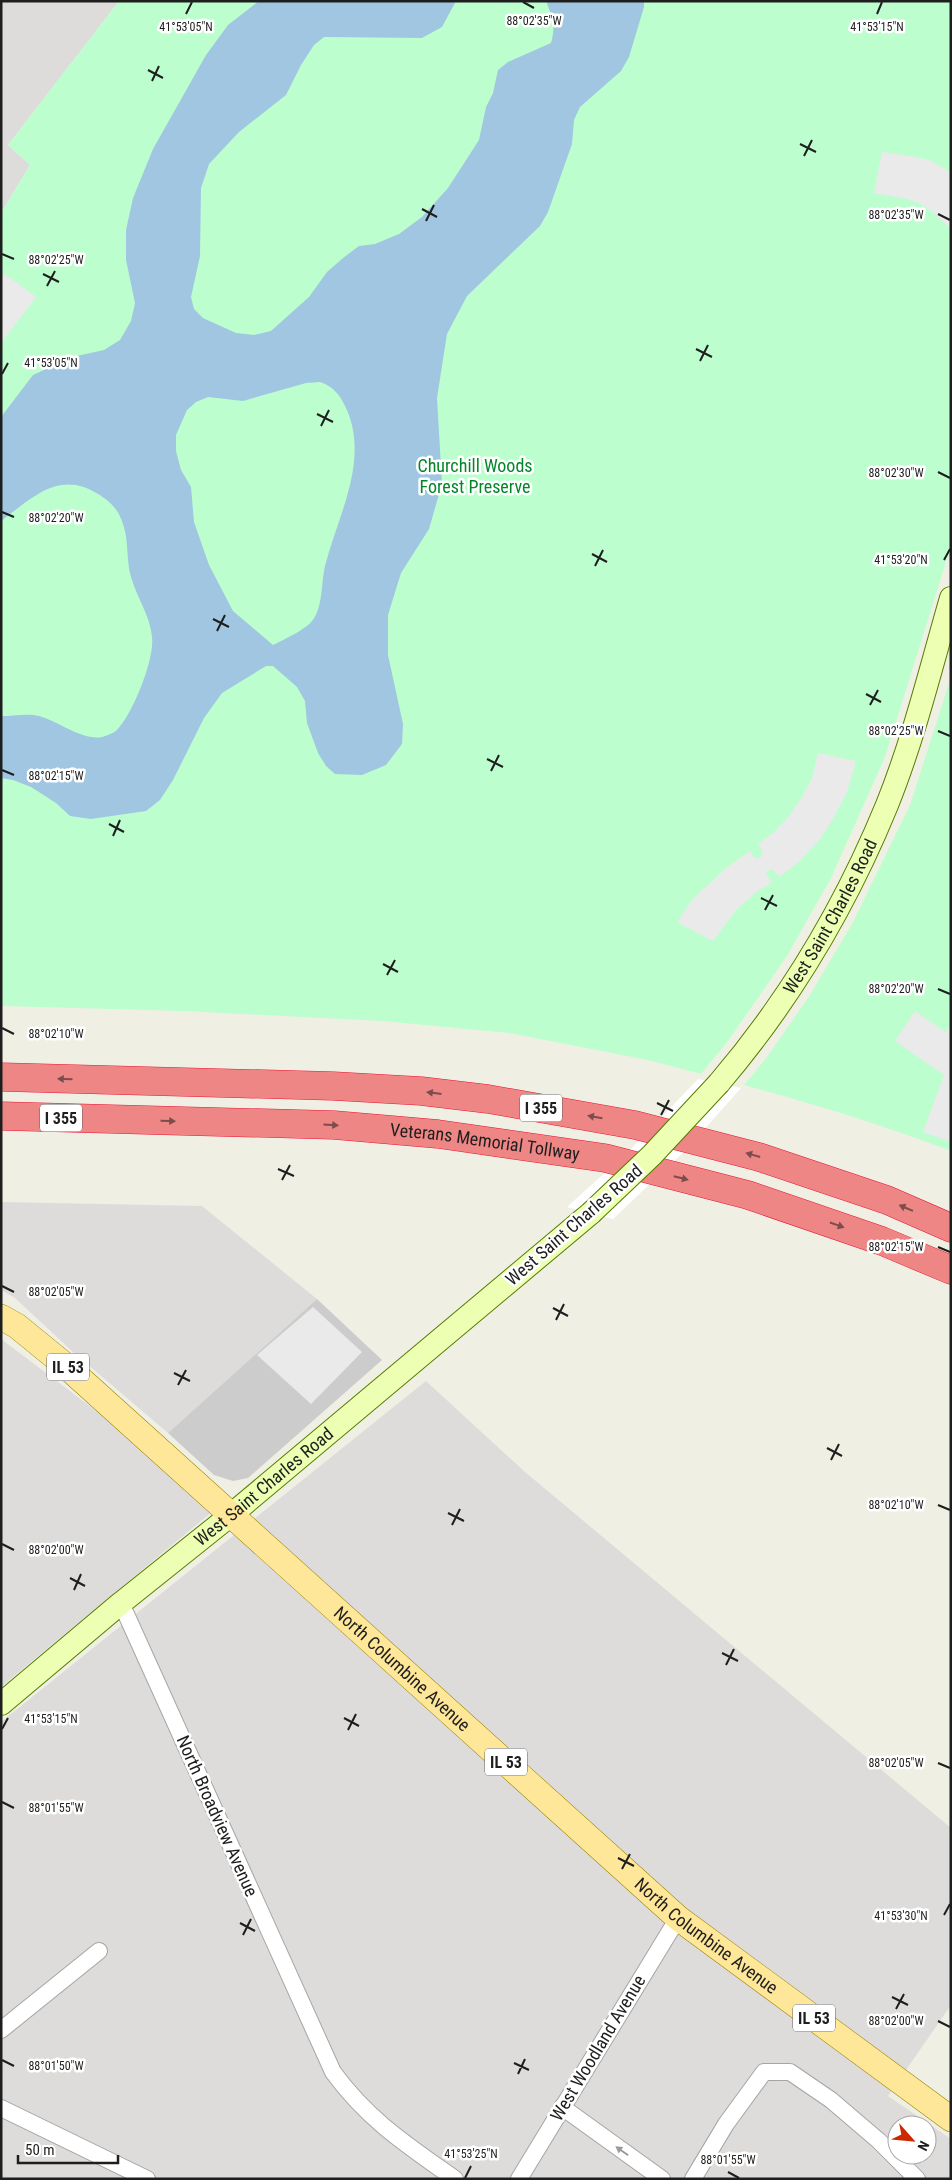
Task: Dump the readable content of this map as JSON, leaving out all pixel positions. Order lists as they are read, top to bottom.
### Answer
{
  "streets": {
    "highway": ["I 355", "Veterans Memorial Tollway"],
    "main road": ["West Saint Charles Road", "IL 53", "North Columbine Avenue"],
    "street": ["North Broadview Avenue", "West Woodland Avenue"]
  },
  "crossings": [
    ["West Saint Charles Road", "IL 53"],
    ["West Saint Charles Road", "North Columbine Avenue"],
    ["West Saint Charles Road", "North Broadview Avenue"],
    ["IL 53", "North Columbine Avenue"],
    ["North Columbine Avenue", "West Woodland Avenue"]
  ],
  "parks": ["Churchill Woods Forest Preserve"],
  "scale_bar": "50 m",
  "north": "bottom right",
  "coordinates": [
    "88°02'35\"W",
    "41°53'05\"N",
    "41°53'15\"N",
    "88°02'25\"W",
    "88°02'30\"W",
    "88°02'20\"W",
    "41°53'20\"N",
    "88°02'15\"W",
    "88°02'10\"W",
    "88°02'05\"W",
    "88°02'00\"W",
    "88°01'55\"W",
    "41°53'30\"N",
    "88°01'50\"W",
    "41°53'25\"N"
  ]
}
